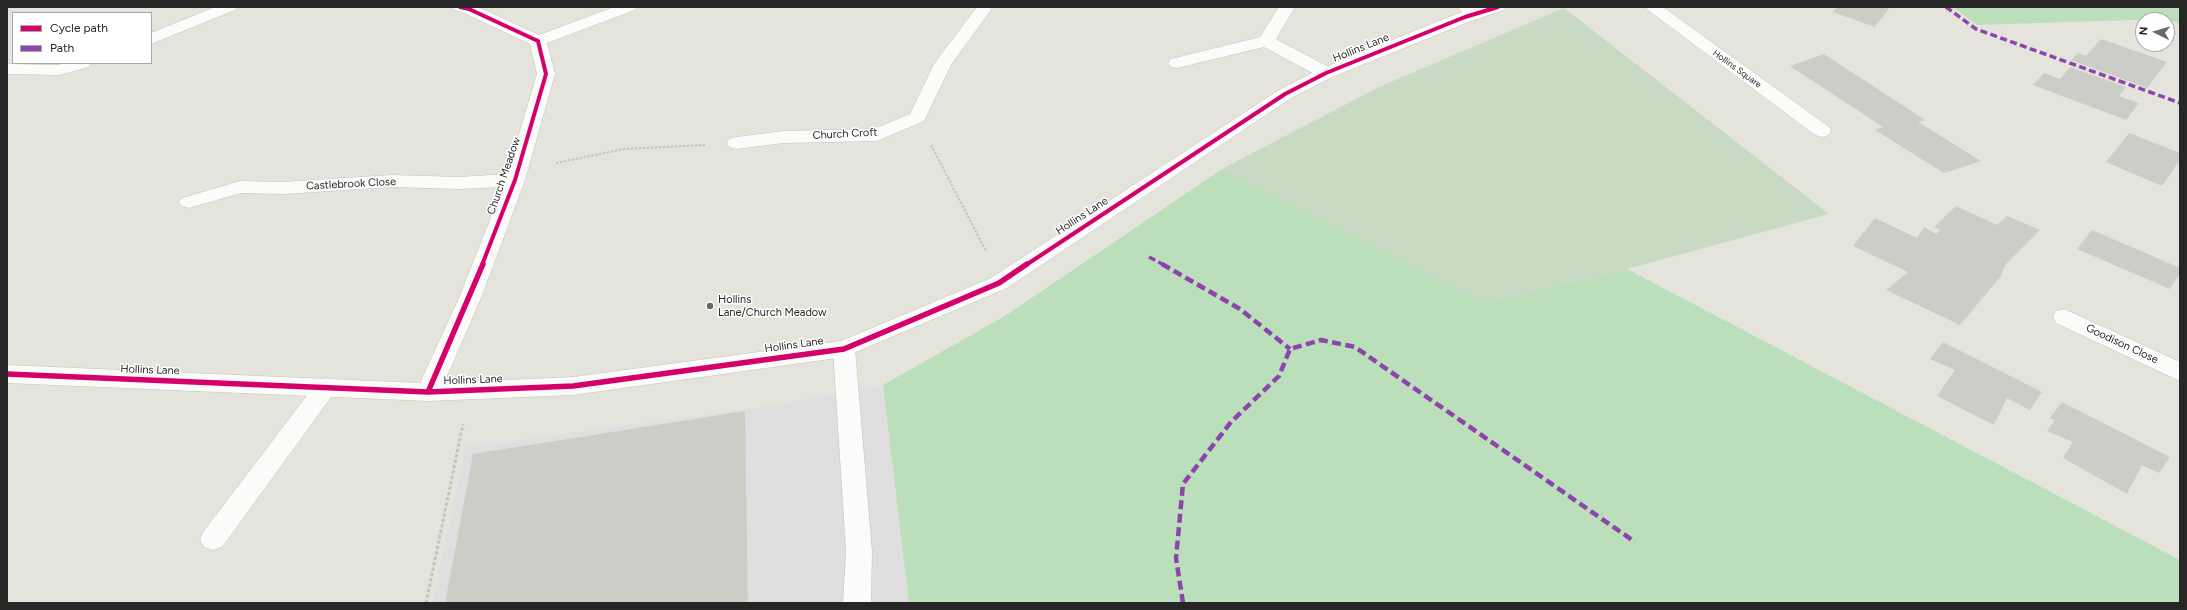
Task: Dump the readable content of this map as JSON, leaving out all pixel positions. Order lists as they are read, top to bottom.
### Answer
{
  "streets": {
    "street": [
      "Hollins Lane",
      "Hollins Square",
      "Church Croft",
      "Church Meadow",
      "Castlebrook Close",
      "Goodison Close"
    ]
  },
  "crossings": [
    ["Hollins Lane", "Church Meadow"],
    ["Church Meadow", "Castlebrook Close"]
  ],
  "places": ["Hollins Lane/Church Meadow"],
  "legend": ["Cycle path", "Path"],
  "north": "left"
}
